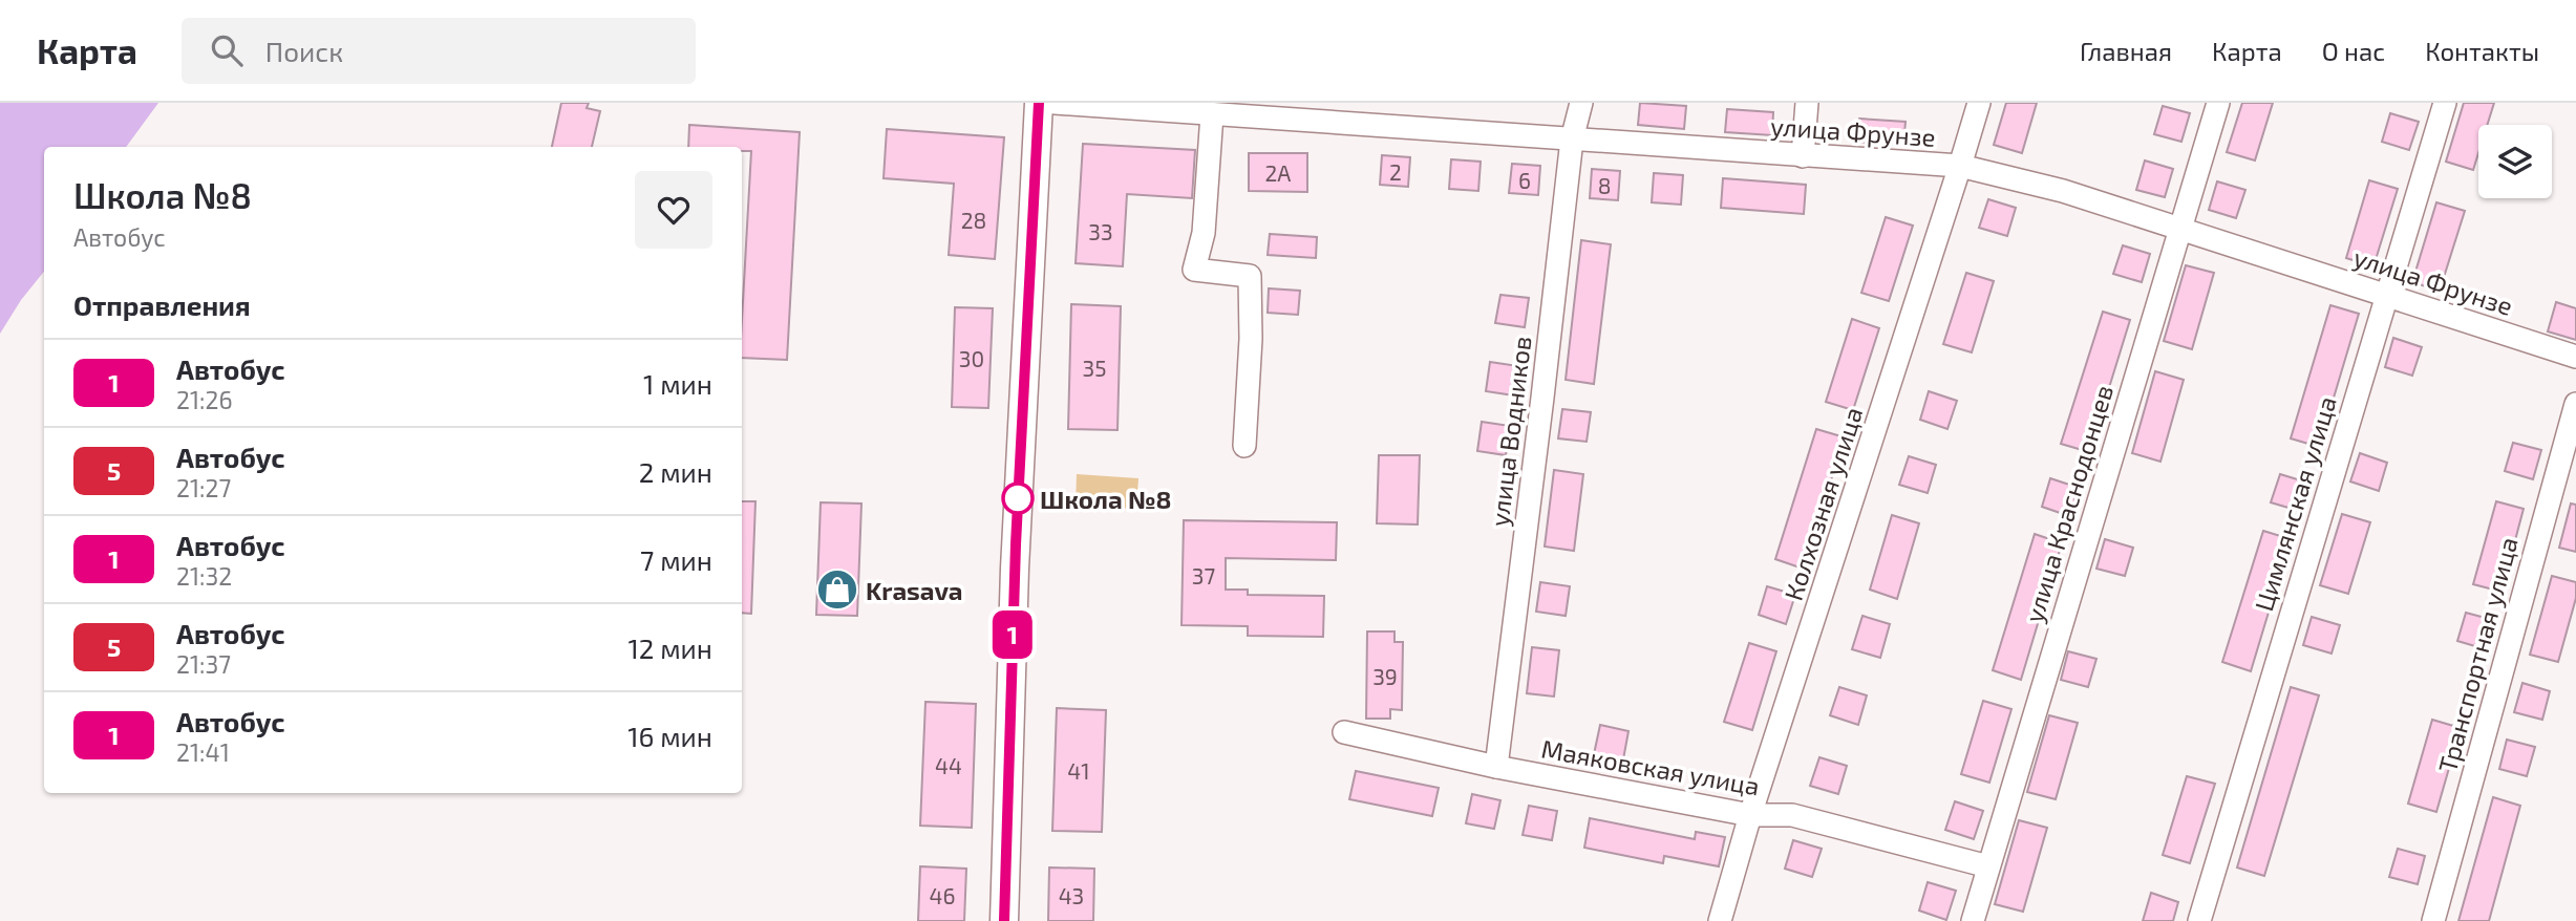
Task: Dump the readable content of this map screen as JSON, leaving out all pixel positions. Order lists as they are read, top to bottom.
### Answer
{
  "streets": {
    "street": [
      "улица Фрунзе",
      "улица Водников",
      "Колхозная улица",
      "улица Краснодонцев",
      "Цимлянская улица",
      "Транспортная улица",
      "Маяковская улица"
    ]
  },
  "crossings": [
    ["улица Фрунзе", "улица Водников"],
    ["улица Фрунзе", "Колхозная улица"],
    ["улица Фрунзе", "улица Краснодонцев"],
    ["улица Фрунзе", "Цимлянская улица"],
    ["улица Водников", "Маяковская улица"],
    ["Колхозная улица", "Маяковская улица"],
    ["улица Краснодонцев", "Маяковская улица"]
  ],
  "places": {
    "other": ["Школа №8"],
    "shop": ["Krasava"]
  },
  "lines": ["bus line 1"],
  "house_numbers": [
    "2",
    "2А",
    "6",
    "8",
    "28",
    "33",
    "30",
    "35",
    "37",
    "39",
    "44",
    "41",
    "46",
    "43"
  ],
  "page": {
    "header": "Карта",
    "search": "Поиск",
    "nav": [
      "Главная",
      "Карта",
      "О нас",
      "Контакты"
    ],
    "on_map": "1",
    "heading": [
      ["Школа №8", "Автобус"],
      "Отправления"
    ],
    "list": [
      {
        "mark": "1",
        "name": "Автобус",
        "note": "21:26",
        "value": "1 мин"
      },
      {
        "mark": "5",
        "name": "Автобус",
        "note": "21:27",
        "value": "2 мин"
      },
      {
        "mark": "1",
        "name": "Автобус",
        "note": "21:32",
        "value": "7 мин"
      },
      {
        "mark": "5",
        "name": "Автобус",
        "note": "21:37",
        "value": "12 мин"
      },
      {
        "mark": "1",
        "name": "Автобус",
        "note": "21:41",
        "value": "16 мин"
      }
    ]
  }
}
